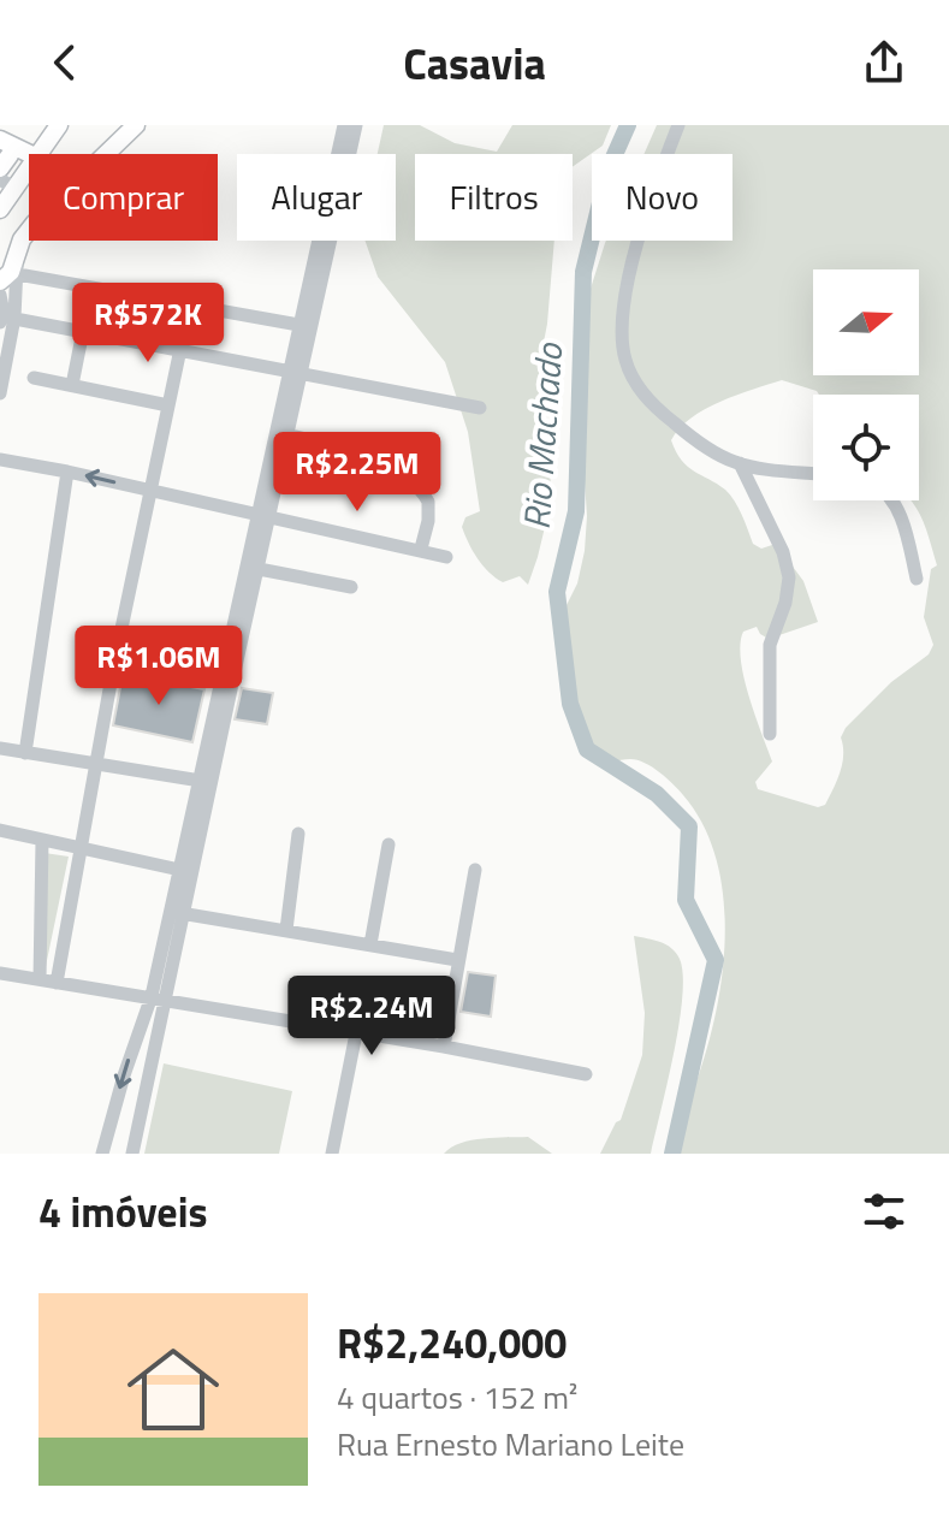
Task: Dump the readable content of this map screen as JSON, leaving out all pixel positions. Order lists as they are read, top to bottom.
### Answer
{
  "water": ["Rio Machado"],
  "north": "right",
  "page": {
    "header": "Casavia",
    "chip": [
      "Comprar",
      "Alugar",
      "Filtros",
      "Novo"
    ],
    "price": [
      "R$572K",
      "R$2.25M",
      "R$1.06M",
      "R$2.24M"
    ],
    "heading": "4 imóveis",
    "list": [
      {
        "name": "R$2,240,000",
        "note": "4 quartos · 152 m² · Rua Ernesto Mariano Leite"
      }
    ]
  }
}
